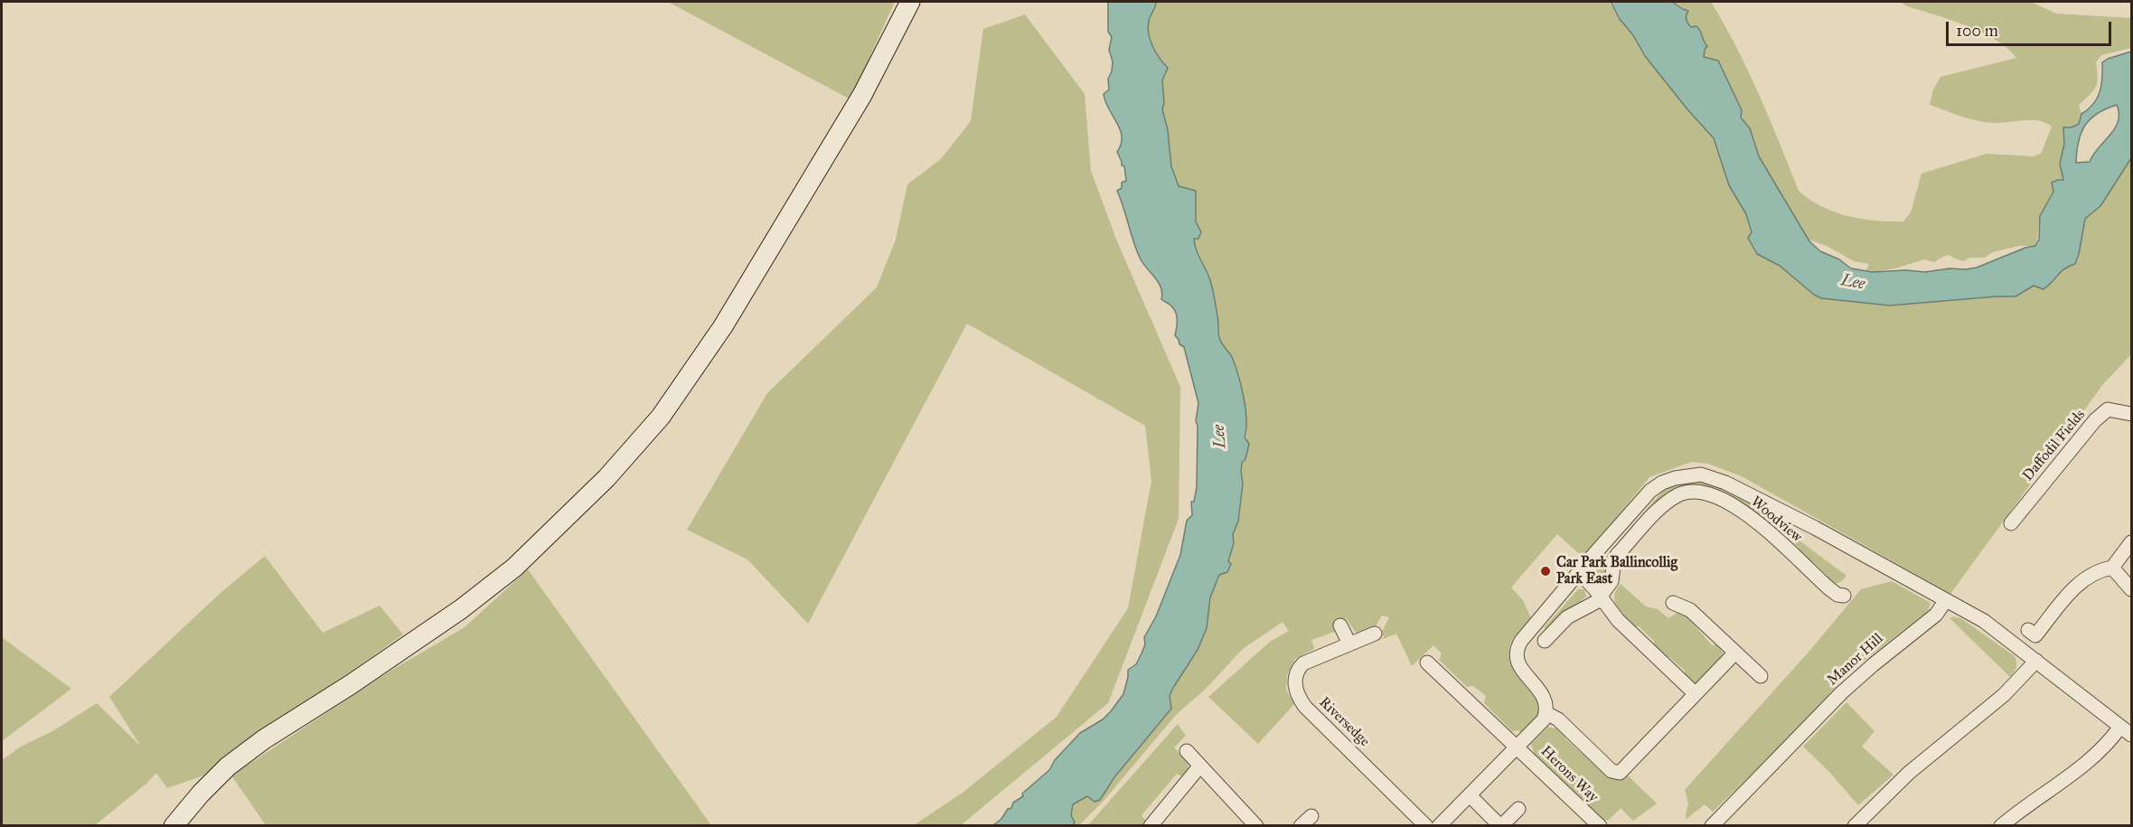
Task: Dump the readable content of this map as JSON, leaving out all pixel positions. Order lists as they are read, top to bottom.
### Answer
{
  "streets": {
    "street": [
      "Daffodil Fields",
      "Woodview",
      "Manor Hill",
      "Riversedge",
      "Herons Way"
    ]
  },
  "water": ["Lee"],
  "places": ["Car Park Ballincollig Park East"],
  "scale_bar": "100 m"
}
